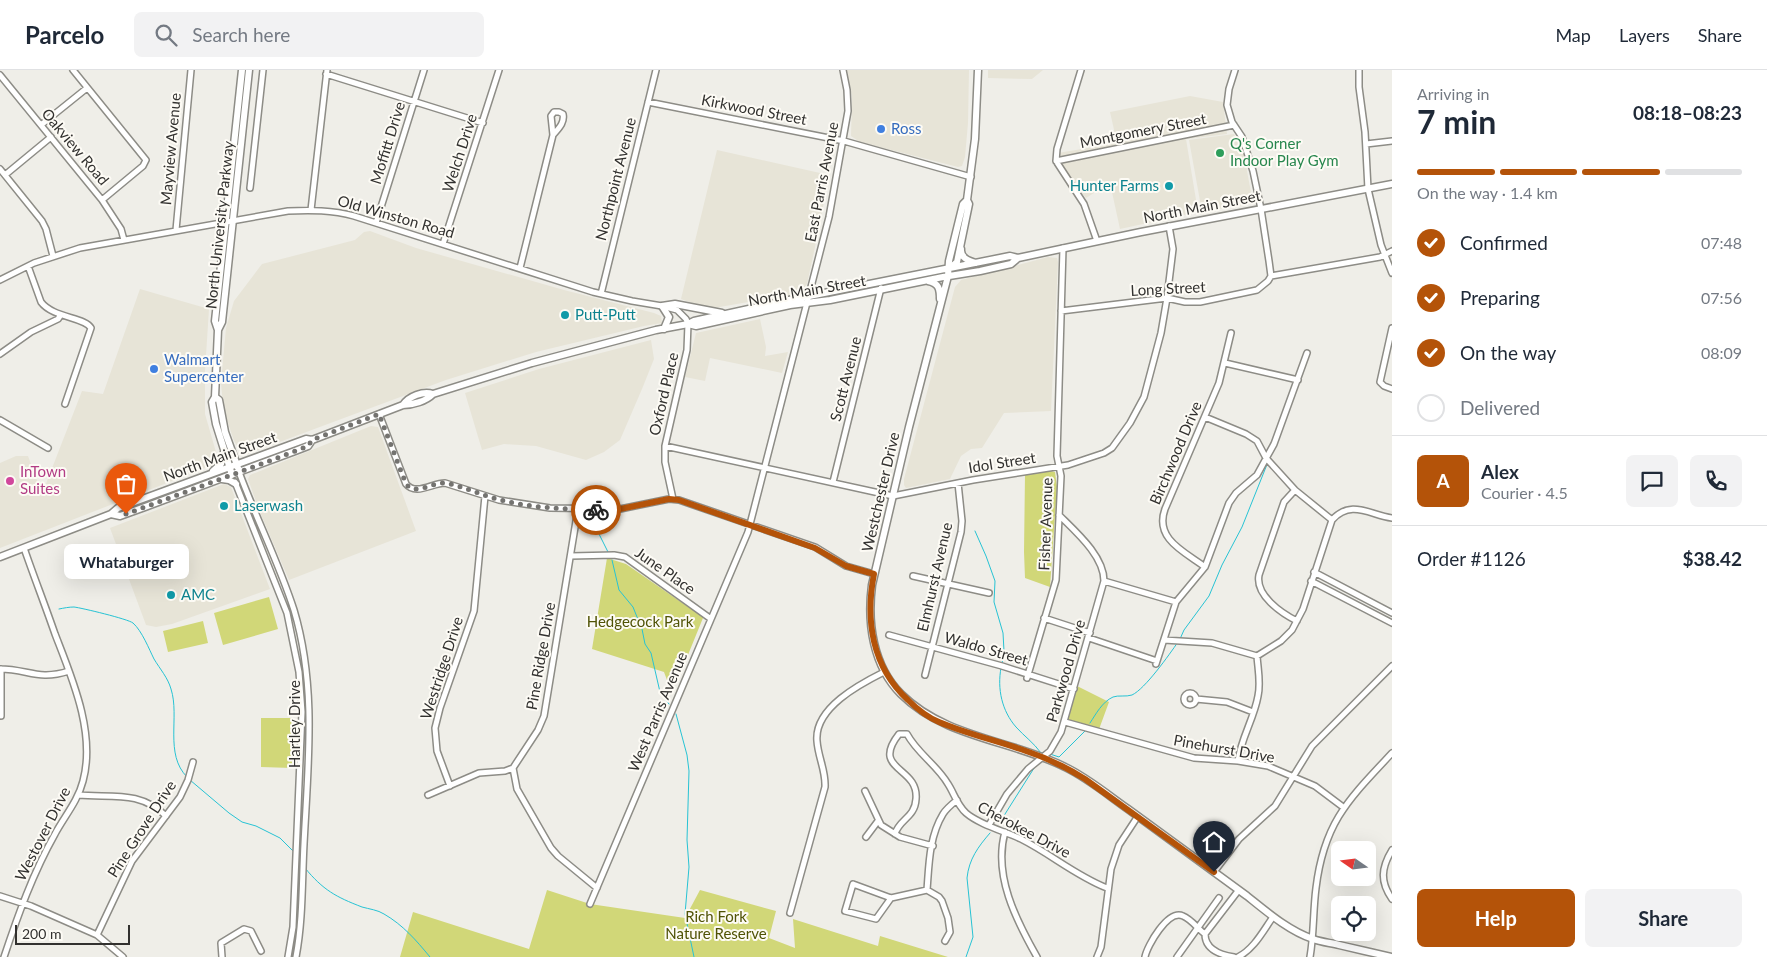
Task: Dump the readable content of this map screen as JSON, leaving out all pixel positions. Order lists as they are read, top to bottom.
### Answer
{
  "streets": {
    "main road": ["North Main Street", "North University Parkway", "Westchester Drive"],
    "street": [
      "Kirkwood Street",
      "Montgomery Street",
      "Moffitt Drive",
      "Oakview Road",
      "Mayview Avenue",
      "Welch Drive",
      "Northpoint Avenue",
      "East Parris Avenue",
      "Old Winston Road",
      "Long Street",
      "Scott Avenue",
      "Oxford Place",
      "Birchwood Drive",
      "Idol Street",
      "Fisher Avenue",
      "June Place",
      "Elmhurst Avenue",
      "Waldo Street",
      "Pine Ridge Drive",
      "Westridge Drive",
      "Parkwood Drive",
      "West Parris Avenue",
      "Hartley Drive",
      "Pinehurst Drive",
      "Pine Grove Drive",
      "Cherokee Drive",
      "Westover Drive"
    ]
  },
  "crossings": [
    ["Kirkwood Street", "Northpoint Avenue"],
    ["Kirkwood Street", "East Parris Avenue"],
    ["Moffitt Drive", "Old Winston Road"],
    ["Oakview Road", "Old Winston Road"],
    ["Mayview Avenue", "Old Winston Road"],
    ["Welch Drive", "Old Winston Road"],
    ["Northpoint Avenue", "Old Winston Road"],
    ["East Parris Avenue", "North Main Street"],
    ["East Parris Avenue", "West Parris Avenue"],
    ["North Main Street", "Old Winston Road"],
    ["North Main Street", "Scott Avenue"],
    ["North Main Street", "Oxford Place"],
    ["North Main Street", "Idol Street"],
    ["North Main Street", "Westchester Drive"],
    ["North Main Street", "Fisher Avenue"],
    ["North Main Street", "West Parris Avenue"],
    ["North Main Street", "Hartley Drive"],
    ["North Main Street", "Westover Drive"],
    ["Old Winston Road", "North University Parkway"],
    ["Old Winston Road", "Oxford Place"],
    ["Long Street", "Idol Street"],
    ["Long Street", "Fisher Avenue"],
    ["Scott Avenue", "Idol Street"],
    ["Oxford Place", "Idol Street"],
    ["Idol Street", "Westchester Drive"],
    ["Idol Street", "Fisher Avenue"],
    ["Idol Street", "Elmhurst Avenue"],
    ["Idol Street", "West Parris Avenue"],
    ["Westchester Drive", "Parkwood Drive"],
    ["Fisher Avenue", "Waldo Street"],
    ["June Place", "Pine Ridge Drive"],
    ["June Place", "West Parris Avenue"],
    ["Elmhurst Avenue", "Waldo Street"],
    ["Waldo Street", "Parkwood Drive"],
    ["Parkwood Drive", "Pinehurst Drive"],
    ["Parkwood Drive", "Cherokee Drive"]
  ],
  "parks": ["Hedgecock Park", "Rich Fork Nature Reserve"],
  "places": [
    "Ross",
    "Q's Corner Indoor Play Gym",
    "Hunter Farms",
    "Putt-Putt",
    "Walmart Supercenter",
    "InTown Suites",
    "Laserwash",
    "Whataburger",
    "AMC"
  ],
  "scale_bar": "200 m",
  "north": "left",
  "page": {
    "header": "Parcelo",
    "search": "Search here",
    "nav": ["Map", "Layers", "Share"],
    "heading": ["7 min", "Arriving in", "08:18–08:23"],
    "panel": [
      "Alex",
      "Courier · 4.5",
      "Order #1126",
      "$38.42"
    ],
    "bar": "On the way · 1.4 km",
    "list": [
      ["Confirmed", "07:48"],
      ["Preparing", "07:56"],
      ["On the way", "08:09"],
      "Delivered"
    ],
    "round": "A",
    "bubble": "Whataburger",
    "buttons": ["Help", "Share"],
    "scale": "200 m"
  }
}
